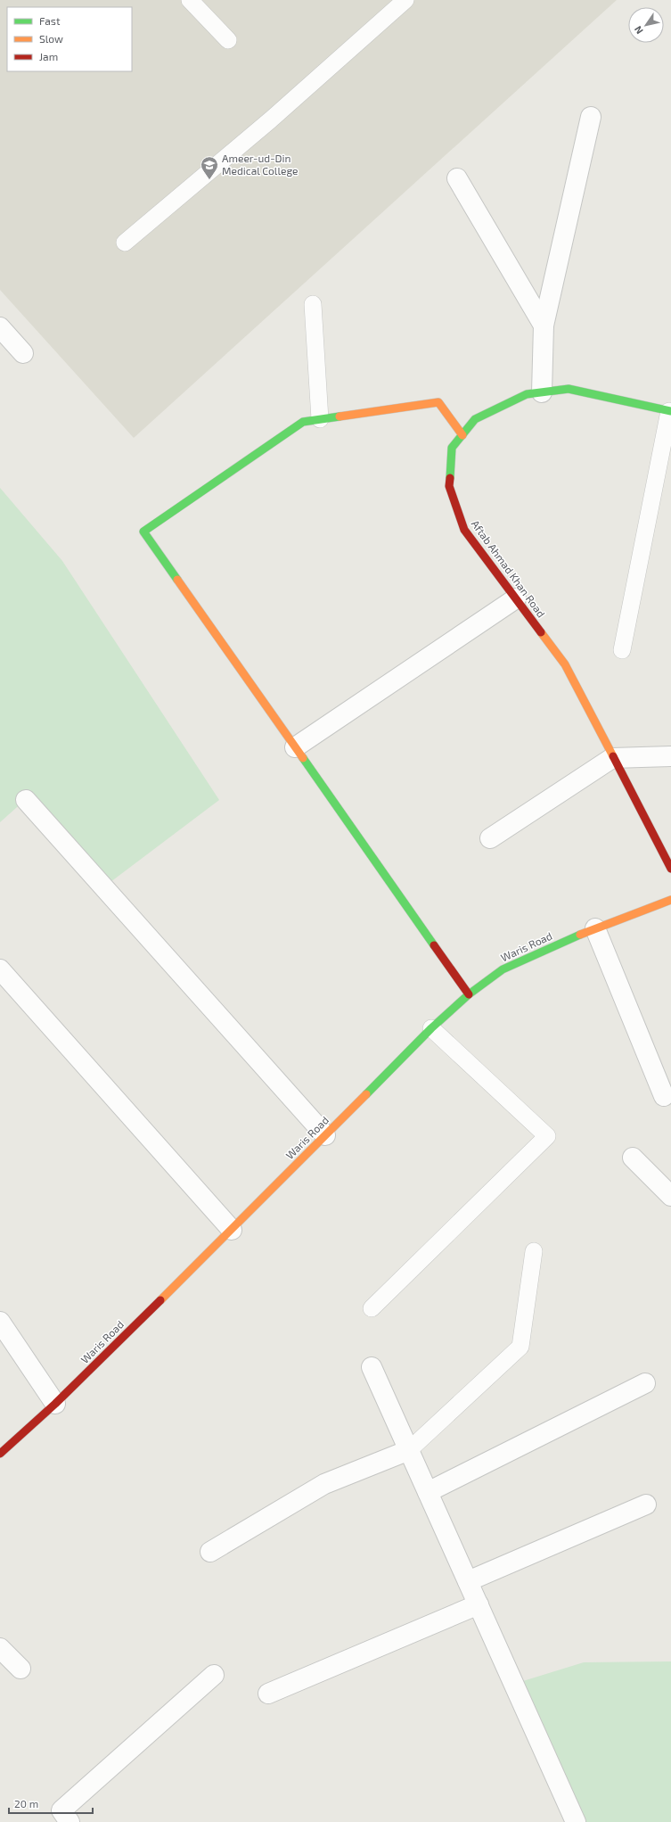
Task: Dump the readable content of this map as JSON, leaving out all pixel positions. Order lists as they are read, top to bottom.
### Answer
{
  "streets": {
    "street": ["Aftab Ahmad Khan Road", "Waris Road"]
  },
  "places": {
    "school or university": ["Ameer-ud-Din Medical College"]
  },
  "legend": ["Fast", "Slow", "Jam"],
  "scale_bar": "20 m",
  "north": "bottom left"
}
